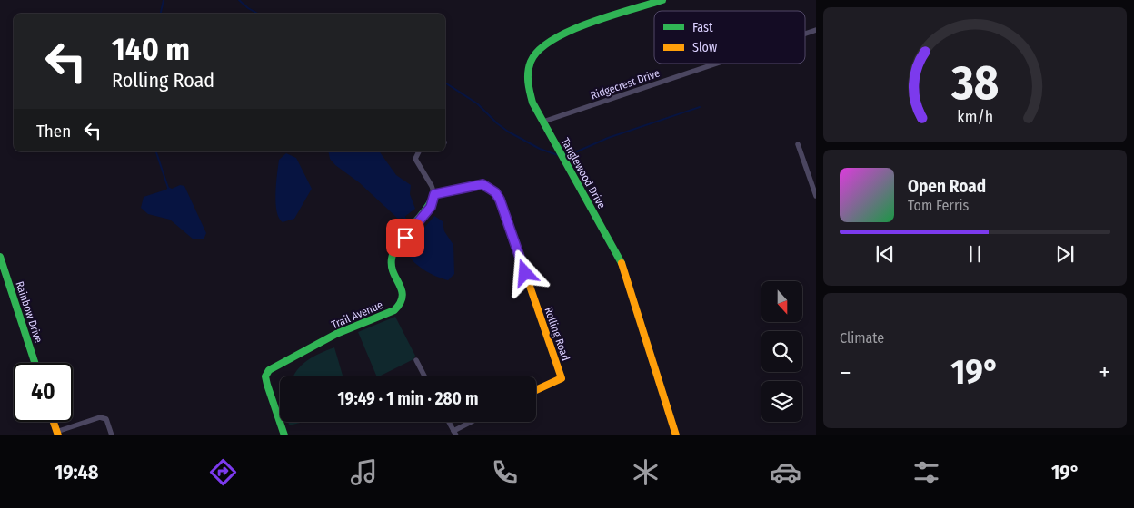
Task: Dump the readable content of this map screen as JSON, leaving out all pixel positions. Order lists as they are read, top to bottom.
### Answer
{
  "streets": {
    "street": [
      "Ridgecrest Drive",
      "Tanglewood Drive",
      "Rainbow Drive",
      "Trail Avenue",
      "Rolling Road"
    ]
  },
  "crossings": [
    ["Ridgecrest Drive", "Tanglewood Drive"],
    ["Trail Avenue", "Rolling Road"]
  ],
  "legend": ["Fast", "Slow"],
  "north": "bottom",
  "page": {
    "turn": ["140 m", "Rolling Road"],
    "then": "Then",
    "song": ["Open Road", "Tom Ferris"],
    "tile": "Climate",
    "heat": ["−", "19°", "+"],
    "limit": "40",
    "trip": "19:49 · 1 min · 280 m",
    "tabs": ["19:48", "19°"],
    "gauge": ["38", "km/h"]
  }
}
